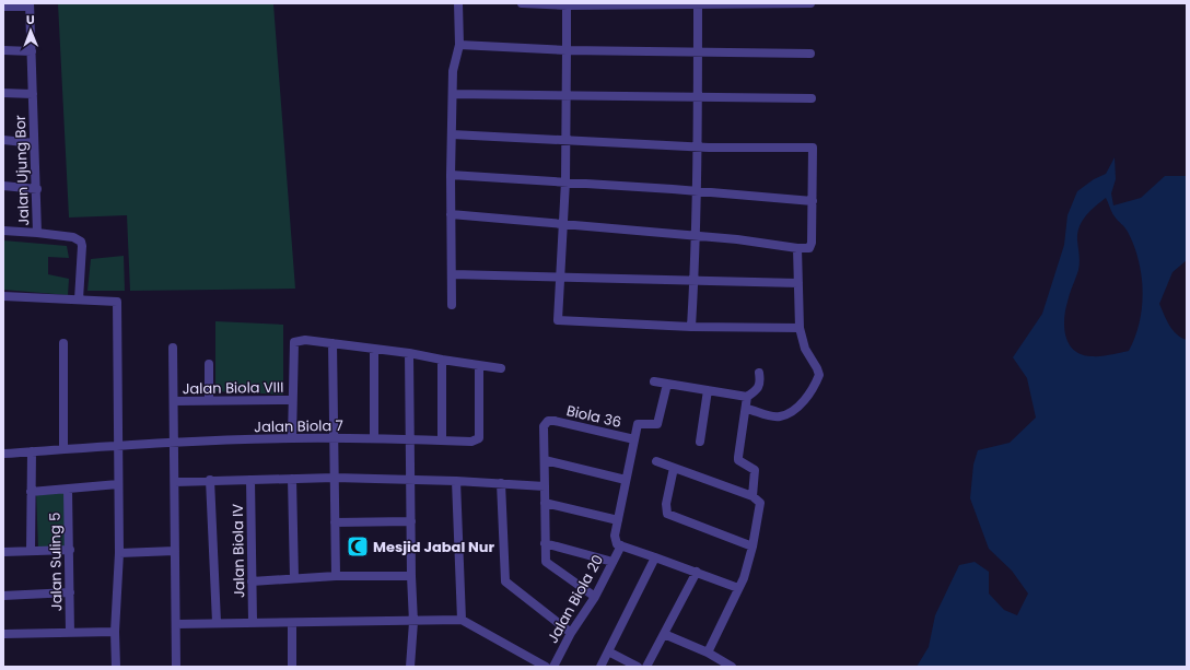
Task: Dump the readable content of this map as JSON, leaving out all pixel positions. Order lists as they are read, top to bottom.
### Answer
{
  "streets": {
    "street": [
      "Jalan Ujung Bor",
      "Jalan Biola VIII",
      "Biola 36",
      "Jalan Biola 7",
      "Jalan Biola IV",
      "Jalan Suling 5",
      "Jalan Biola 20"
    ]
  },
  "places": {
    "mosque": ["Mesjid Jabal Nur"]
  },
  "north": "top"
}
